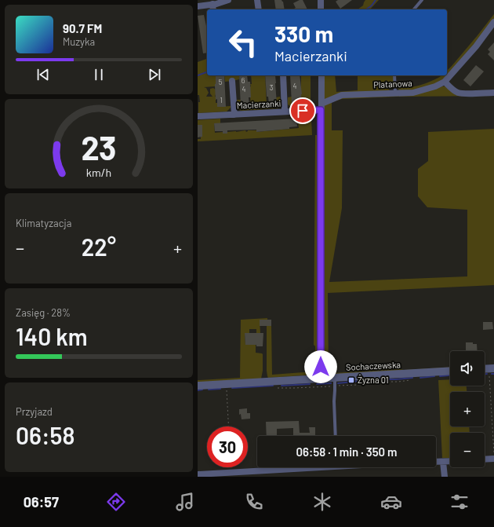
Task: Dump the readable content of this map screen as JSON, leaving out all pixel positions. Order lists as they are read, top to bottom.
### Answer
{
  "streets": {
    "street": ["Platanowa", "Macierzanki", "Sochaczewska"]
  },
  "crossings": [
    ["Platanowa", "Macierzanki"]
  ],
  "places": {
    "transit": ["Żyzna 01"]
  },
  "house_numbers": [
    "6",
    "5",
    "4",
    "3",
    "4",
    "1"
  ],
  "page": {
    "turn": ["330 m", "Macierzanki"],
    "song": ["90.7 FM", "Muzyka"],
    "tile": [
      "Klimatyzacja",
      ["Zasięg · 28%", "140 km"],
      ["Przyjazd", "06:58"]
    ],
    "heat": ["−", "22°", "+"],
    "map_buttons": ["+", "−"],
    "limit": "30",
    "trip": "06:58 · 1 min · 350 m",
    "tabs": "06:57",
    "gauge": ["23", "km/h"]
  }
}
